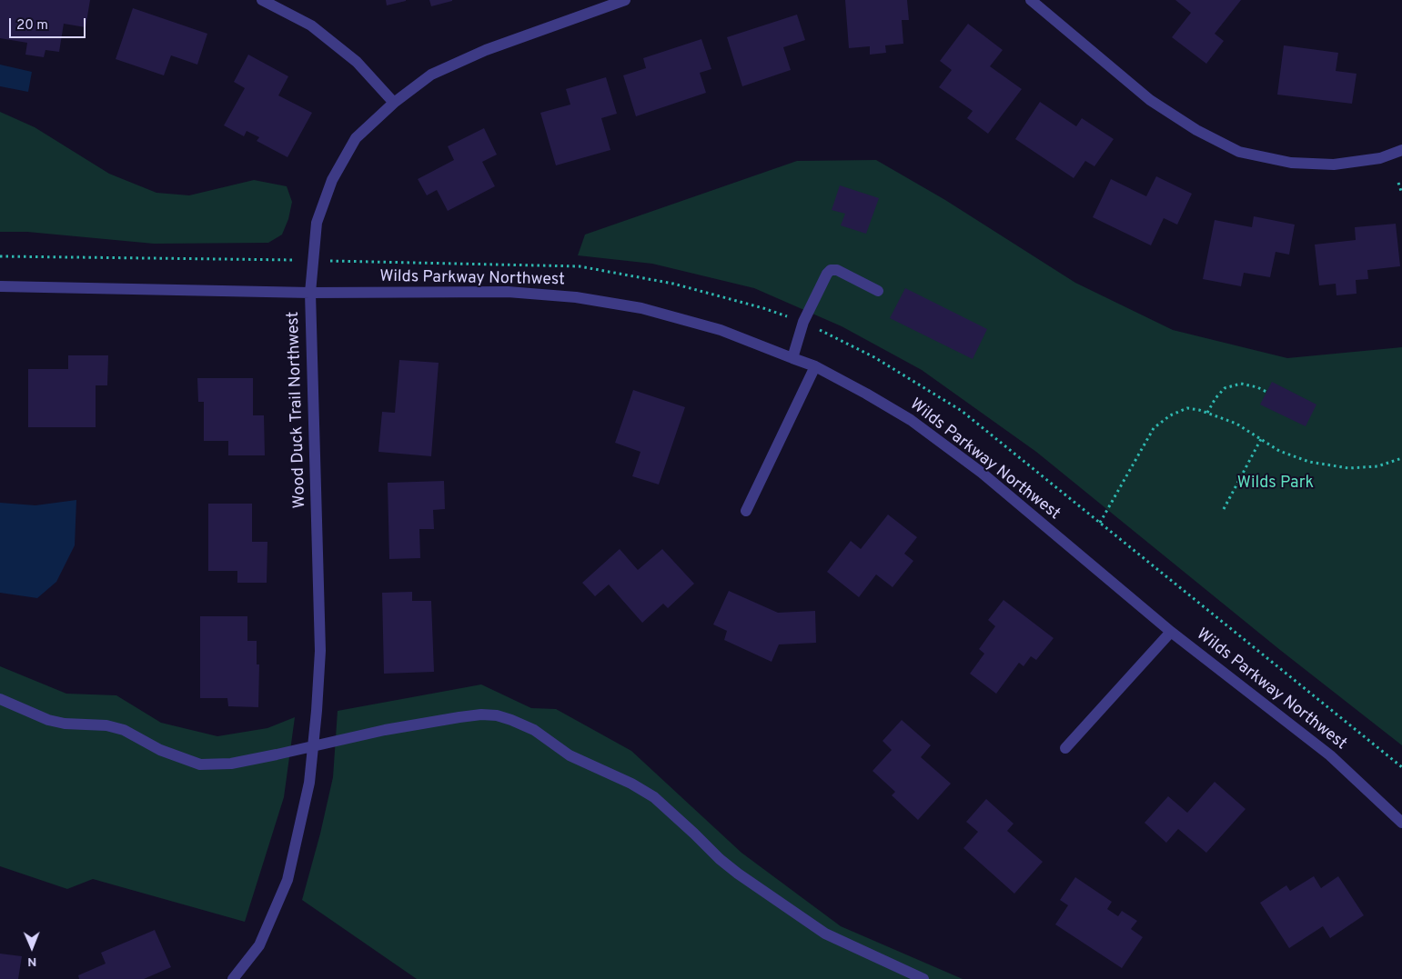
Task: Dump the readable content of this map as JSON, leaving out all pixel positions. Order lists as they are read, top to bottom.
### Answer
{
  "streets": {
    "street": ["Wilds Parkway Northwest", "Wood Duck Trail Northwest"]
  },
  "crossings": [
    ["Wilds Parkway Northwest", "Wood Duck Trail Northwest"]
  ],
  "parks": ["Wilds Park"],
  "scale_bar": "20 m",
  "north": "bottom"
}
